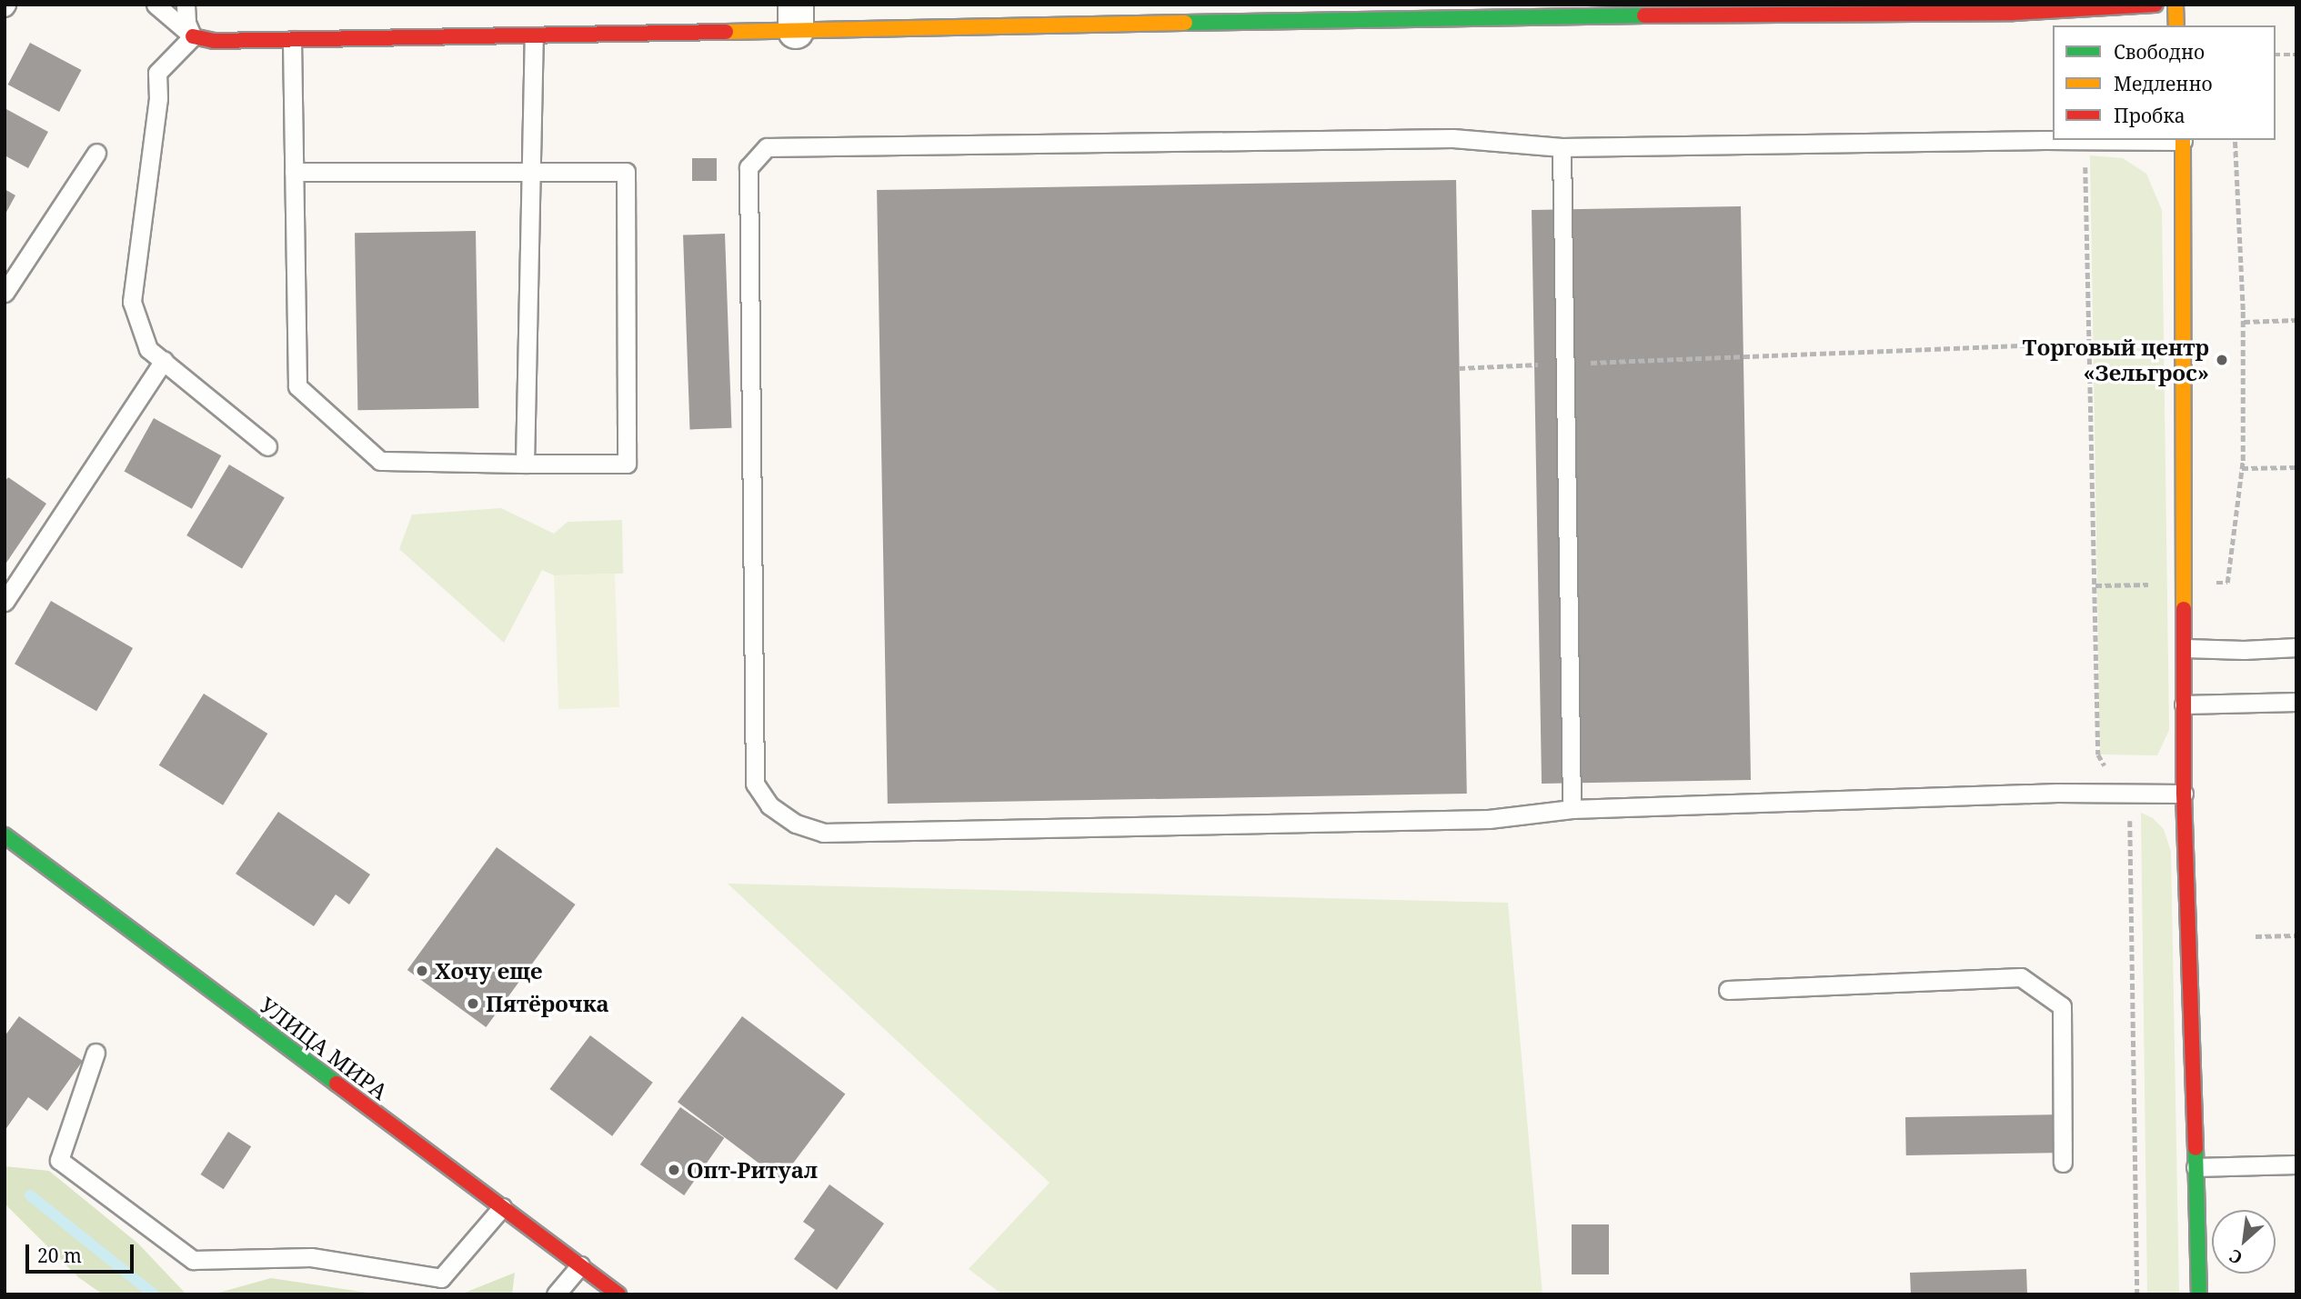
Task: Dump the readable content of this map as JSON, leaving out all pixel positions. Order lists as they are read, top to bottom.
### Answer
{
  "streets": {
    "street": ["УЛИЦА МИРА"]
  },
  "places": [
    "Торговый центр «Зельгрос»",
    "Хочу еще",
    "Пятёрочка",
    "Опт-Ритуал"
  ],
  "legend": ["Свободно", "Медленно", "Пробка"],
  "scale_bar": "20 m",
  "north": "bottom left"
}
